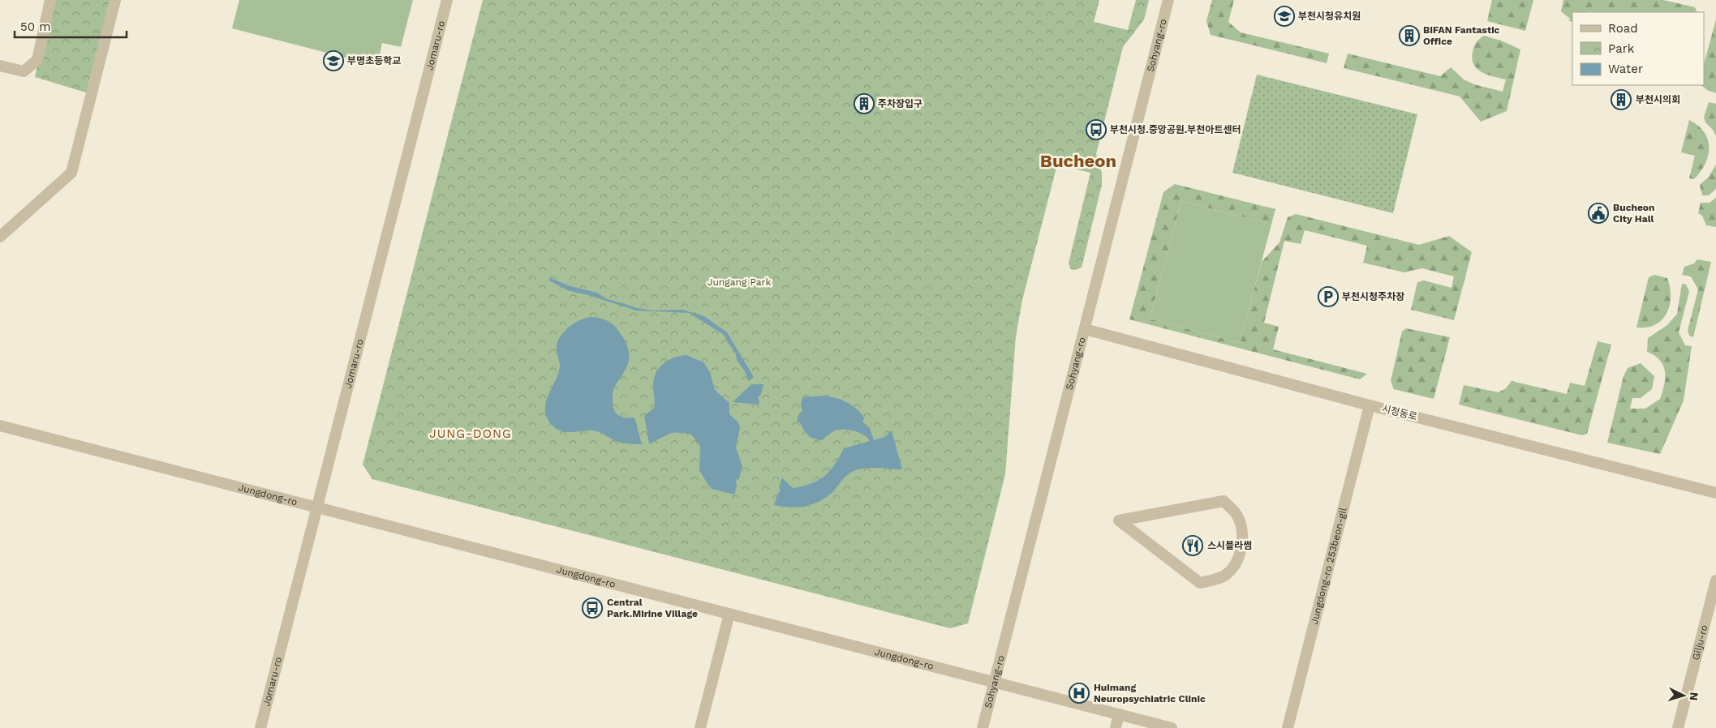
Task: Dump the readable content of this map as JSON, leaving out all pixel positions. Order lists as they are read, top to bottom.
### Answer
{
  "streets": {
    "street": [
      "Jomaru-ro",
      "Sohyang-ro",
      "시청동로",
      "Jungdong-ro",
      "Jungdong-ro 253beon-gil",
      "Gilju-ro"
    ]
  },
  "crossings": [
    ["Jomaru-ro", "Jungdong-ro"],
    ["Sohyang-ro", "시청동로"],
    ["Sohyang-ro", "Jungdong-ro"],
    ["시청동로", "Jungdong-ro 253beon-gil"]
  ],
  "districts": ["Bucheon", "JUNG-DONG"],
  "parks": ["Jungang Park"],
  "places": {
    "school or university": ["부천시청유치원", "부명초등학교"],
    "building": ["BIFAN Fantastic Office", "부천시의회", "주차장입구"],
    "bus stop": ["부천시청.중앙공원.부천아트센터", "Central Park.Mirine Village"],
    "public building": ["Bucheon City Hall"],
    "parking": ["부천시청주차장"],
    "restaurant": ["스시블라썸"],
    "hospital": ["Huimang Neuropsychiatric Clinic"]
  },
  "legend": ["Road", "Park", "Water"],
  "scale_bar": "50 m",
  "north": "right"
}
